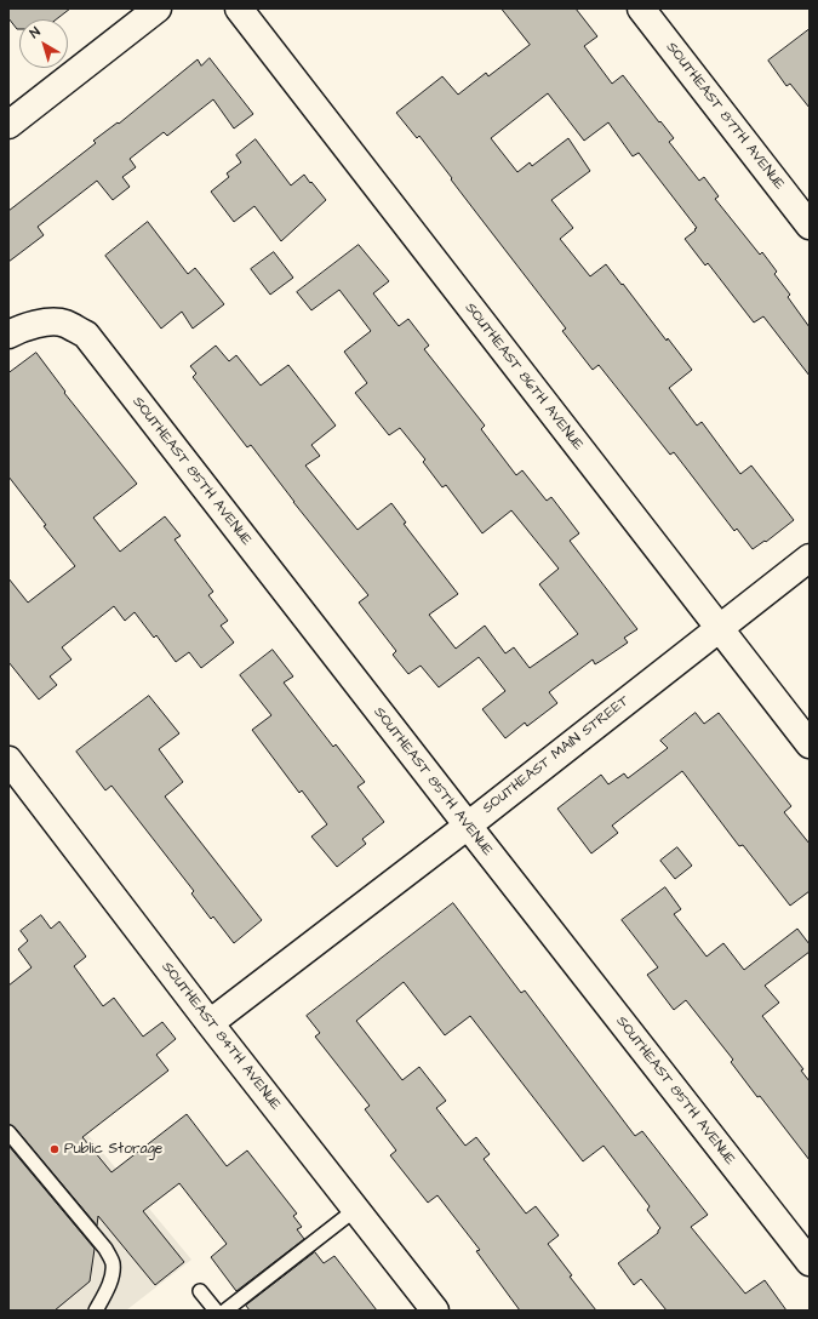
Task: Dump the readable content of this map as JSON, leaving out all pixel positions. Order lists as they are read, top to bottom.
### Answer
{
  "streets": {
    "street": [
      "SOUTHEAST 87TH AVENUE",
      "SOUTHEAST 86TH AVENUE",
      "SOUTHEAST 85TH AVENUE",
      "SOUTHEAST MAIN STREET",
      "SOUTHEAST 84TH AVENUE"
    ]
  },
  "crossings": [
    ["SOUTHEAST 86TH AVENUE", "SOUTHEAST MAIN STREET"],
    ["SOUTHEAST 85TH AVENUE", "SOUTHEAST MAIN STREET"],
    ["SOUTHEAST MAIN STREET", "SOUTHEAST 84TH AVENUE"]
  ],
  "places": ["Public Storage"],
  "north": "top left"
}
